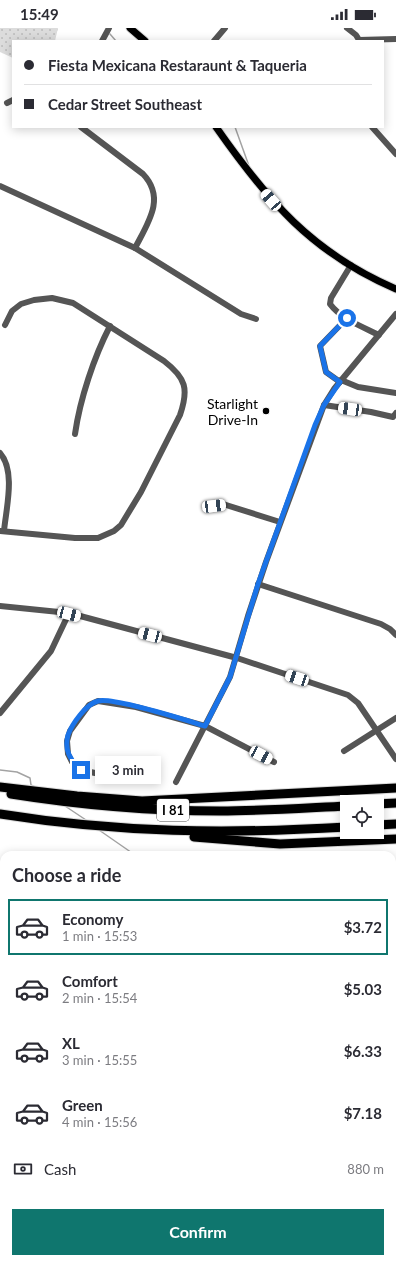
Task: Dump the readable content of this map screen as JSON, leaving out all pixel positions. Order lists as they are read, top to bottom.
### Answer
{
  "streets": {
    "highway": ["I 81"]
  },
  "places": ["Starlight Drive-In"],
  "page": {
    "status": "15:49",
    "banner": ["Fiesta Mexicana Restaraunt & Taqueria", "Cedar Street Southeast"],
    "bubble": "3 min",
    "heading": "Choose a ride",
    "list": [
      {
        "name": "Economy",
        "note": "1 min · 15:53",
        "value": "$3.72"
      },
      {
        "name": "Comfort",
        "note": "2 min · 15:54",
        "value": "$5.03"
      },
      {
        "name": "XL",
        "note": "3 min · 15:55",
        "value": "$6.33"
      },
      {
        "name": "Green",
        "note": "4 min · 15:56",
        "value": "$7.18"
      }
    ],
    "pay": ["Cash", "880 m"],
    "buttons": "Confirm"
  }
}
